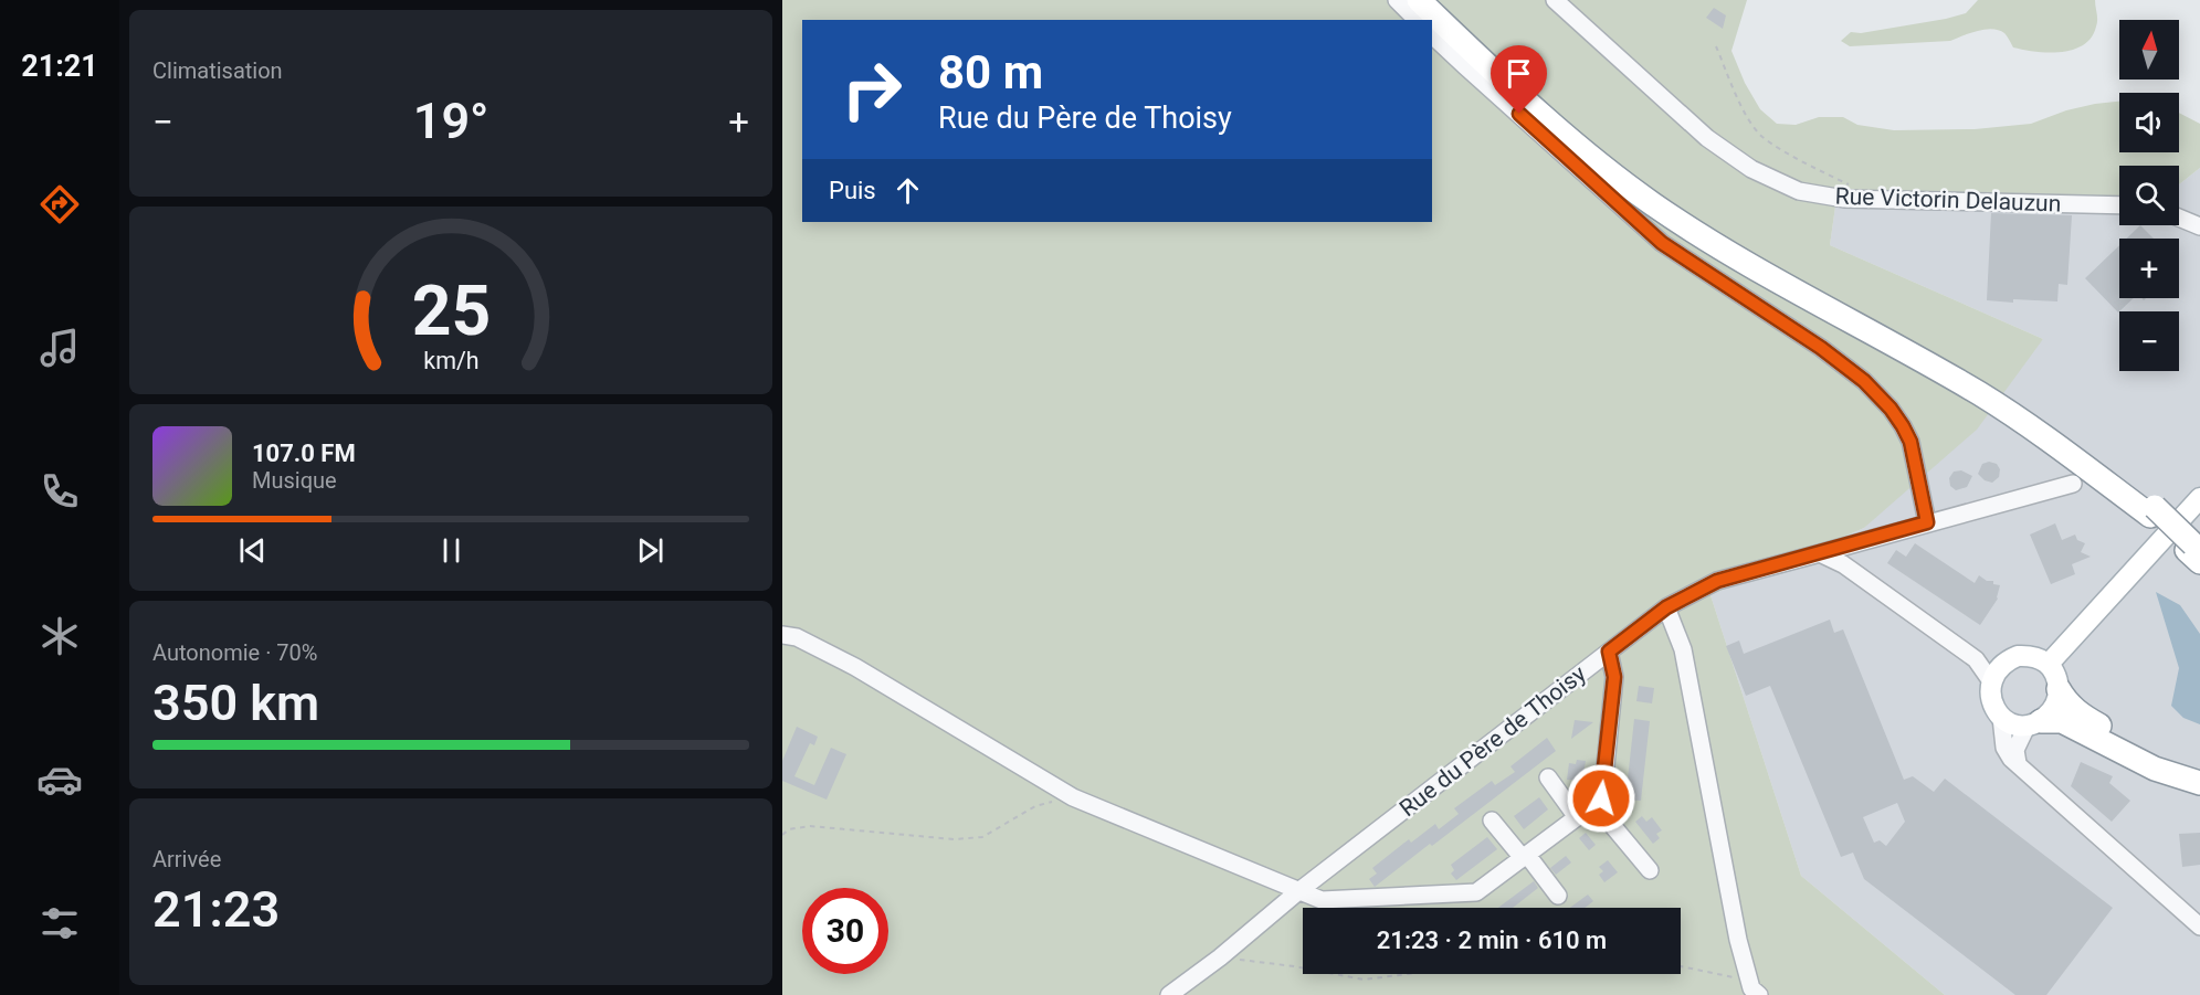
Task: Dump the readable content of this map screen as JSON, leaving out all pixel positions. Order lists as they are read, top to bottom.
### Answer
{
  "streets": {
    "street": ["Rue Victorin Delauzun", "Rue du Père de Thoisy"]
  },
  "north": "top",
  "page": {
    "tabs": "21:21",
    "tile": [
      "Climatisation",
      ["Autonomie · 70%", "350 km"],
      ["Arrivée", "21:23"]
    ],
    "map_buttons": ["+", "−"],
    "turn": ["80 m", "Rue du Père de Thoisy"],
    "heat": ["−", "19°", "+"],
    "then": "Puis",
    "song": ["107.0 FM", "Musique"],
    "limit": "30",
    "trip": "21:23 · 2 min · 610 m",
    "gauge": ["25", "km/h"]
  }
}
